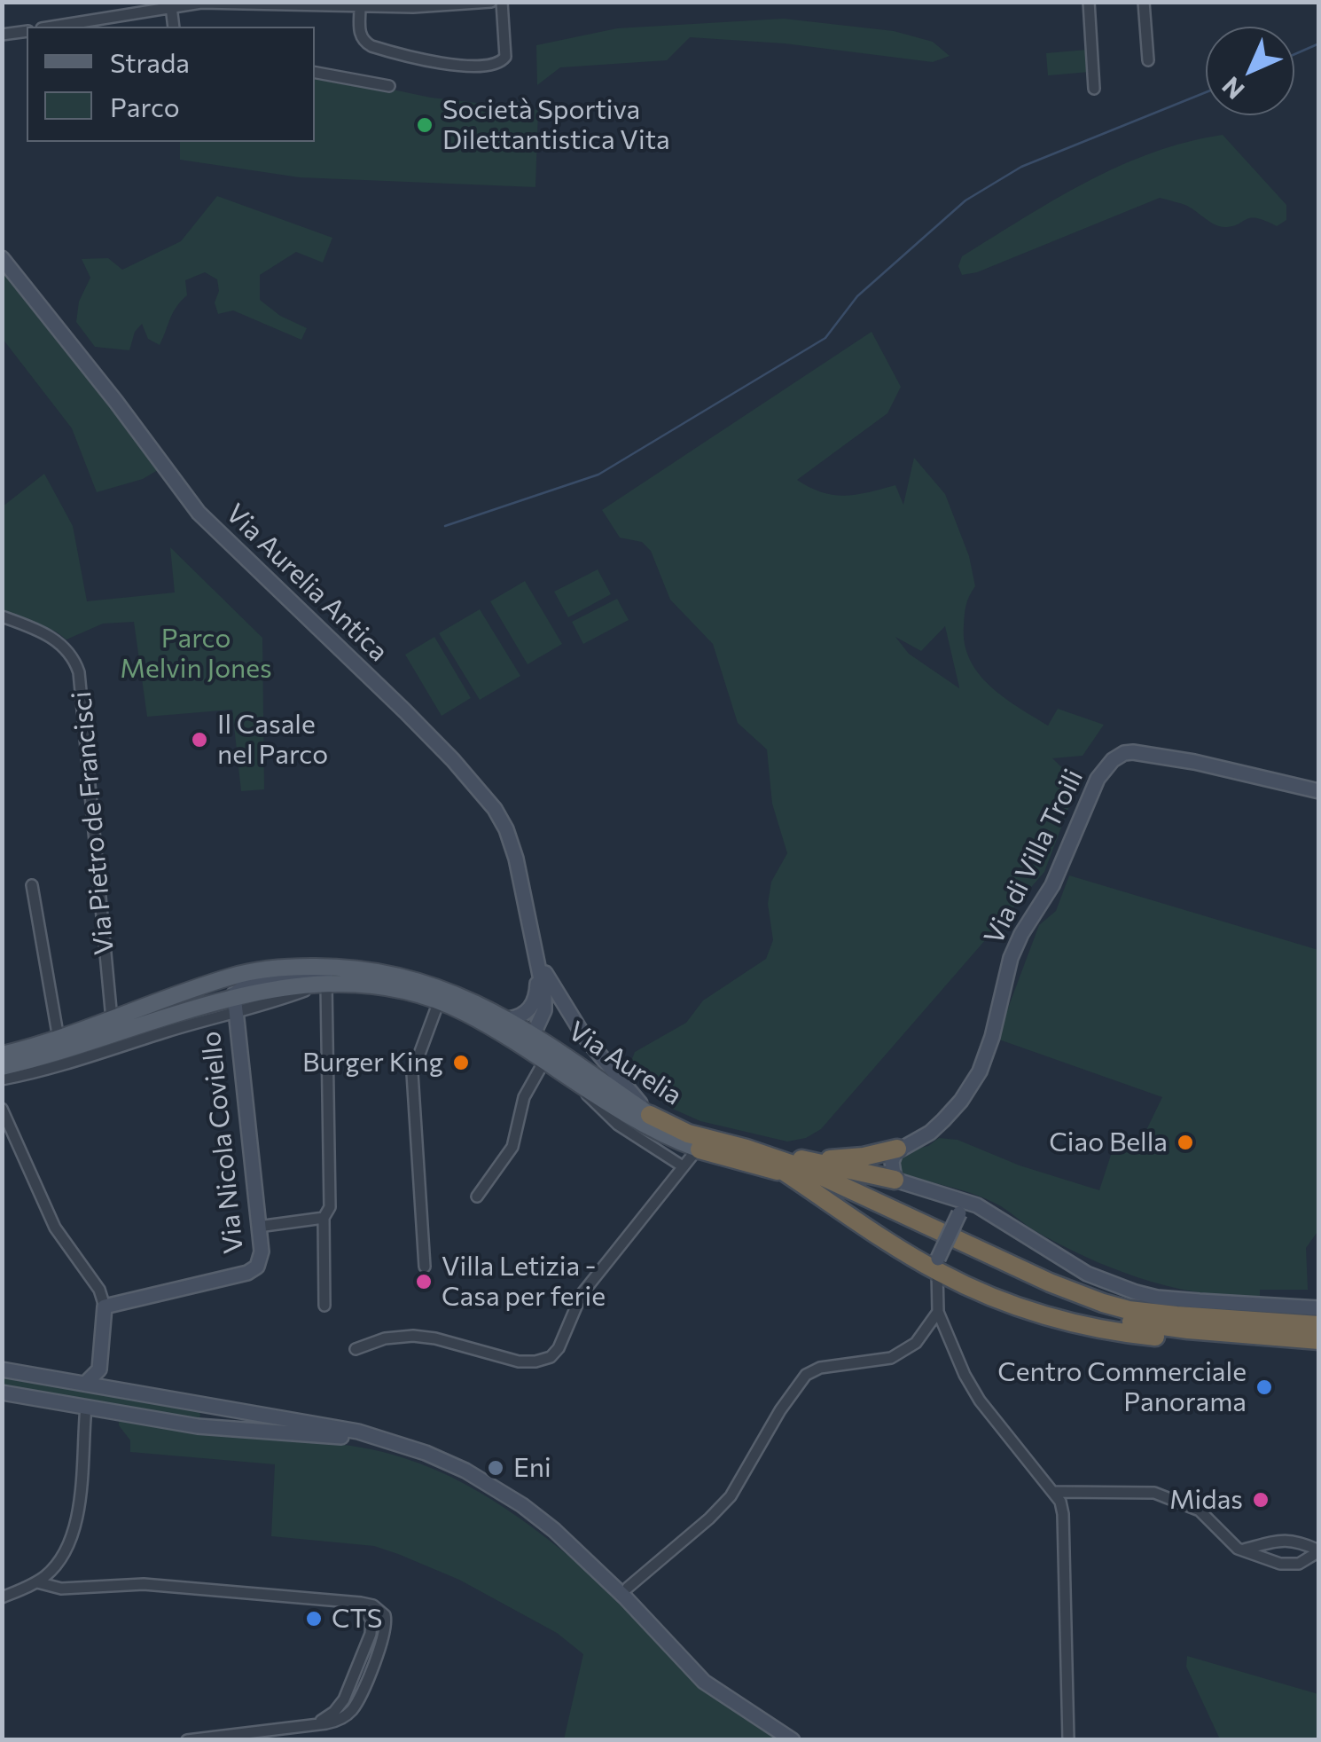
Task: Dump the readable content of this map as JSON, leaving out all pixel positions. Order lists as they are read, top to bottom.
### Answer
{
  "streets": {
    "highway": ["Via Aurelia"],
    "street": [
      "Via Aurelia Antica",
      "Via Pietro de Francisci",
      "Via di Villa Troili",
      "Via Nicola Coviello"
    ]
  },
  "crossings": [
    ["Via Pietro de Francisci", "Via Aurelia"],
    ["Via Aurelia", "Via Nicola Coviello"]
  ],
  "parks": ["Parco Melvin Jones"],
  "places": [
    "Società Sportiva Dilettantistica Vita",
    "Il Casale nel Parco",
    "Burger King",
    "Ciao Bella",
    "Villa Letizia - Casa per ferie",
    "Centro Commerciale Panorama",
    "Eni",
    "Midas",
    "CTS"
  ],
  "legend": ["Strada", "Parco"],
  "north": "bottom left"
}
